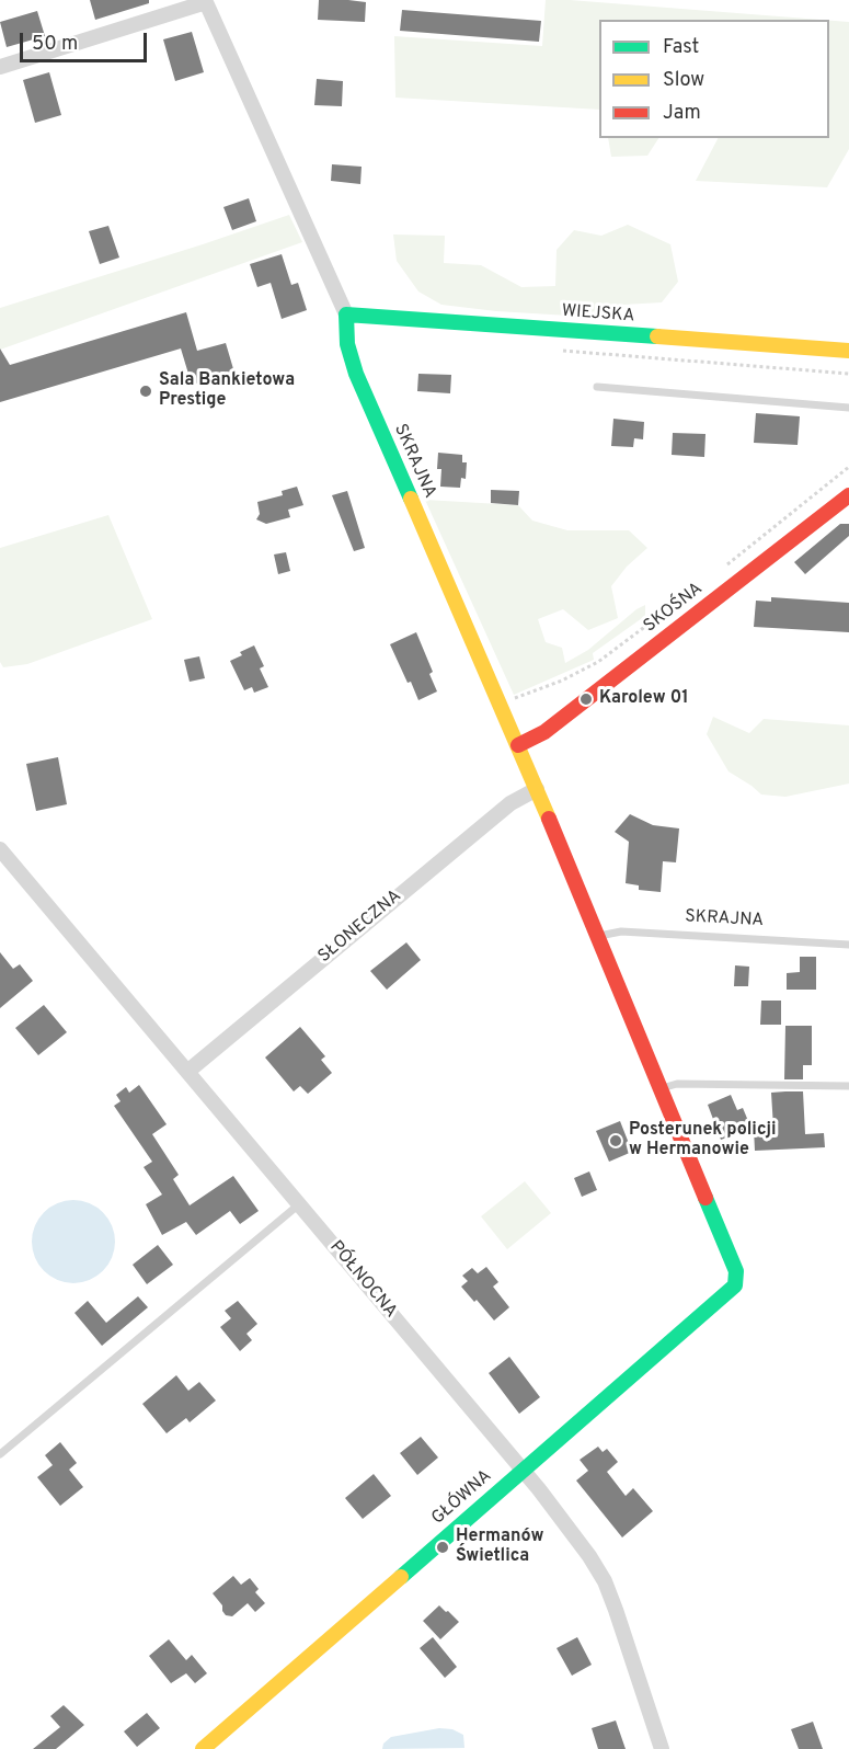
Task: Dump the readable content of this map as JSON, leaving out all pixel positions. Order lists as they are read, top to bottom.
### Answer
{
  "streets": {
    "street": [
      "WIEJSKA",
      "SKRAJNA",
      "SKOŚNA",
      "SŁONECZNA",
      "PÓŁNOCNA",
      "GŁÓWNA"
    ]
  },
  "crossings": [
    ["WIEJSKA", "SKRAJNA"],
    ["SKRAJNA", "SKOŚNA"],
    ["SKRAJNA", "SŁONECZNA"],
    ["SKRAJNA", "GŁÓWNA"],
    ["SŁONECZNA", "PÓŁNOCNA"],
    ["PÓŁNOCNA", "GŁÓWNA"]
  ],
  "places": [
    "Sala Bankietowa Prestige",
    "Karolew 01",
    "Posterunek policji w Hermanowie",
    "Hermanów Świetlica"
  ],
  "legend": ["Fast", "Slow", "Jam"],
  "scale_bar": "50 m"
}
